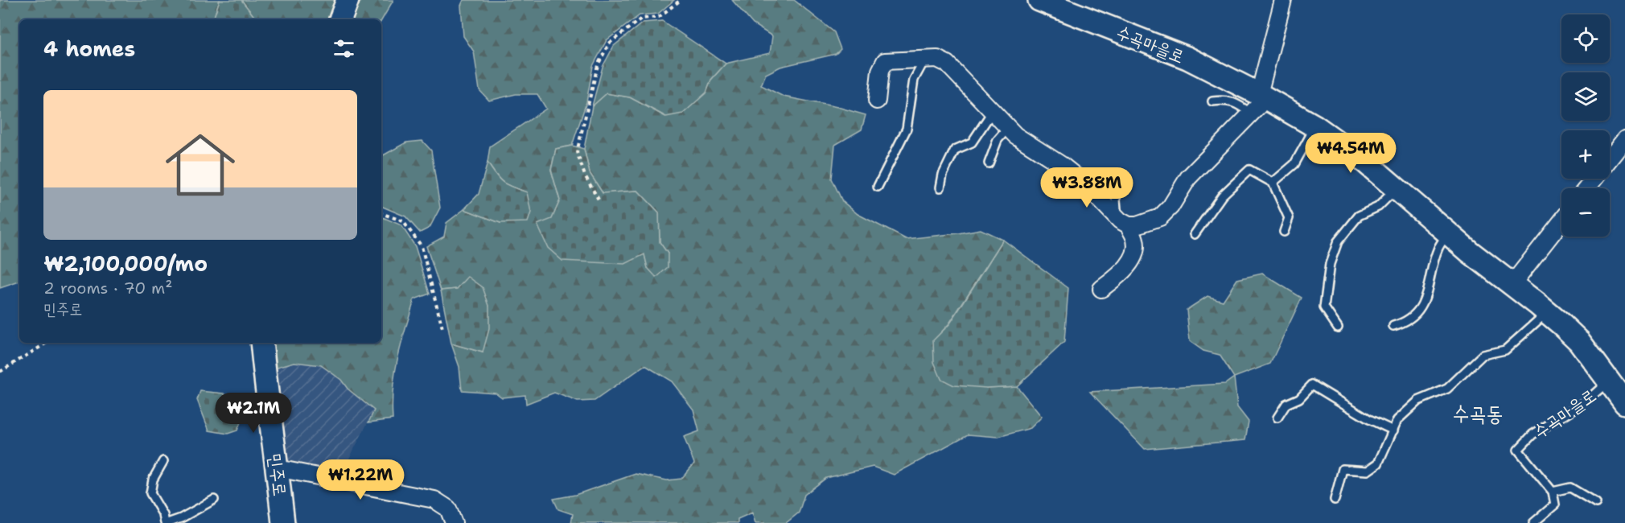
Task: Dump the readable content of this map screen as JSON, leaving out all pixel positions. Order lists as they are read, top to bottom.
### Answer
{
  "streets": {
    "street": ["수곡마을로", "민주로"]
  },
  "districts": ["수곡동"],
  "page": {
    "map_buttons": ["+", "−"],
    "heading": "4 homes",
    "list": [
      {
        "name": "₩2,100,000/mo",
        "note": "2 rooms · 70 m² · 민주로"
      }
    ],
    "price": [
      "₩4.54M",
      "₩3.88M",
      "₩2.1M",
      "₩1.22M"
    ]
  }
}
